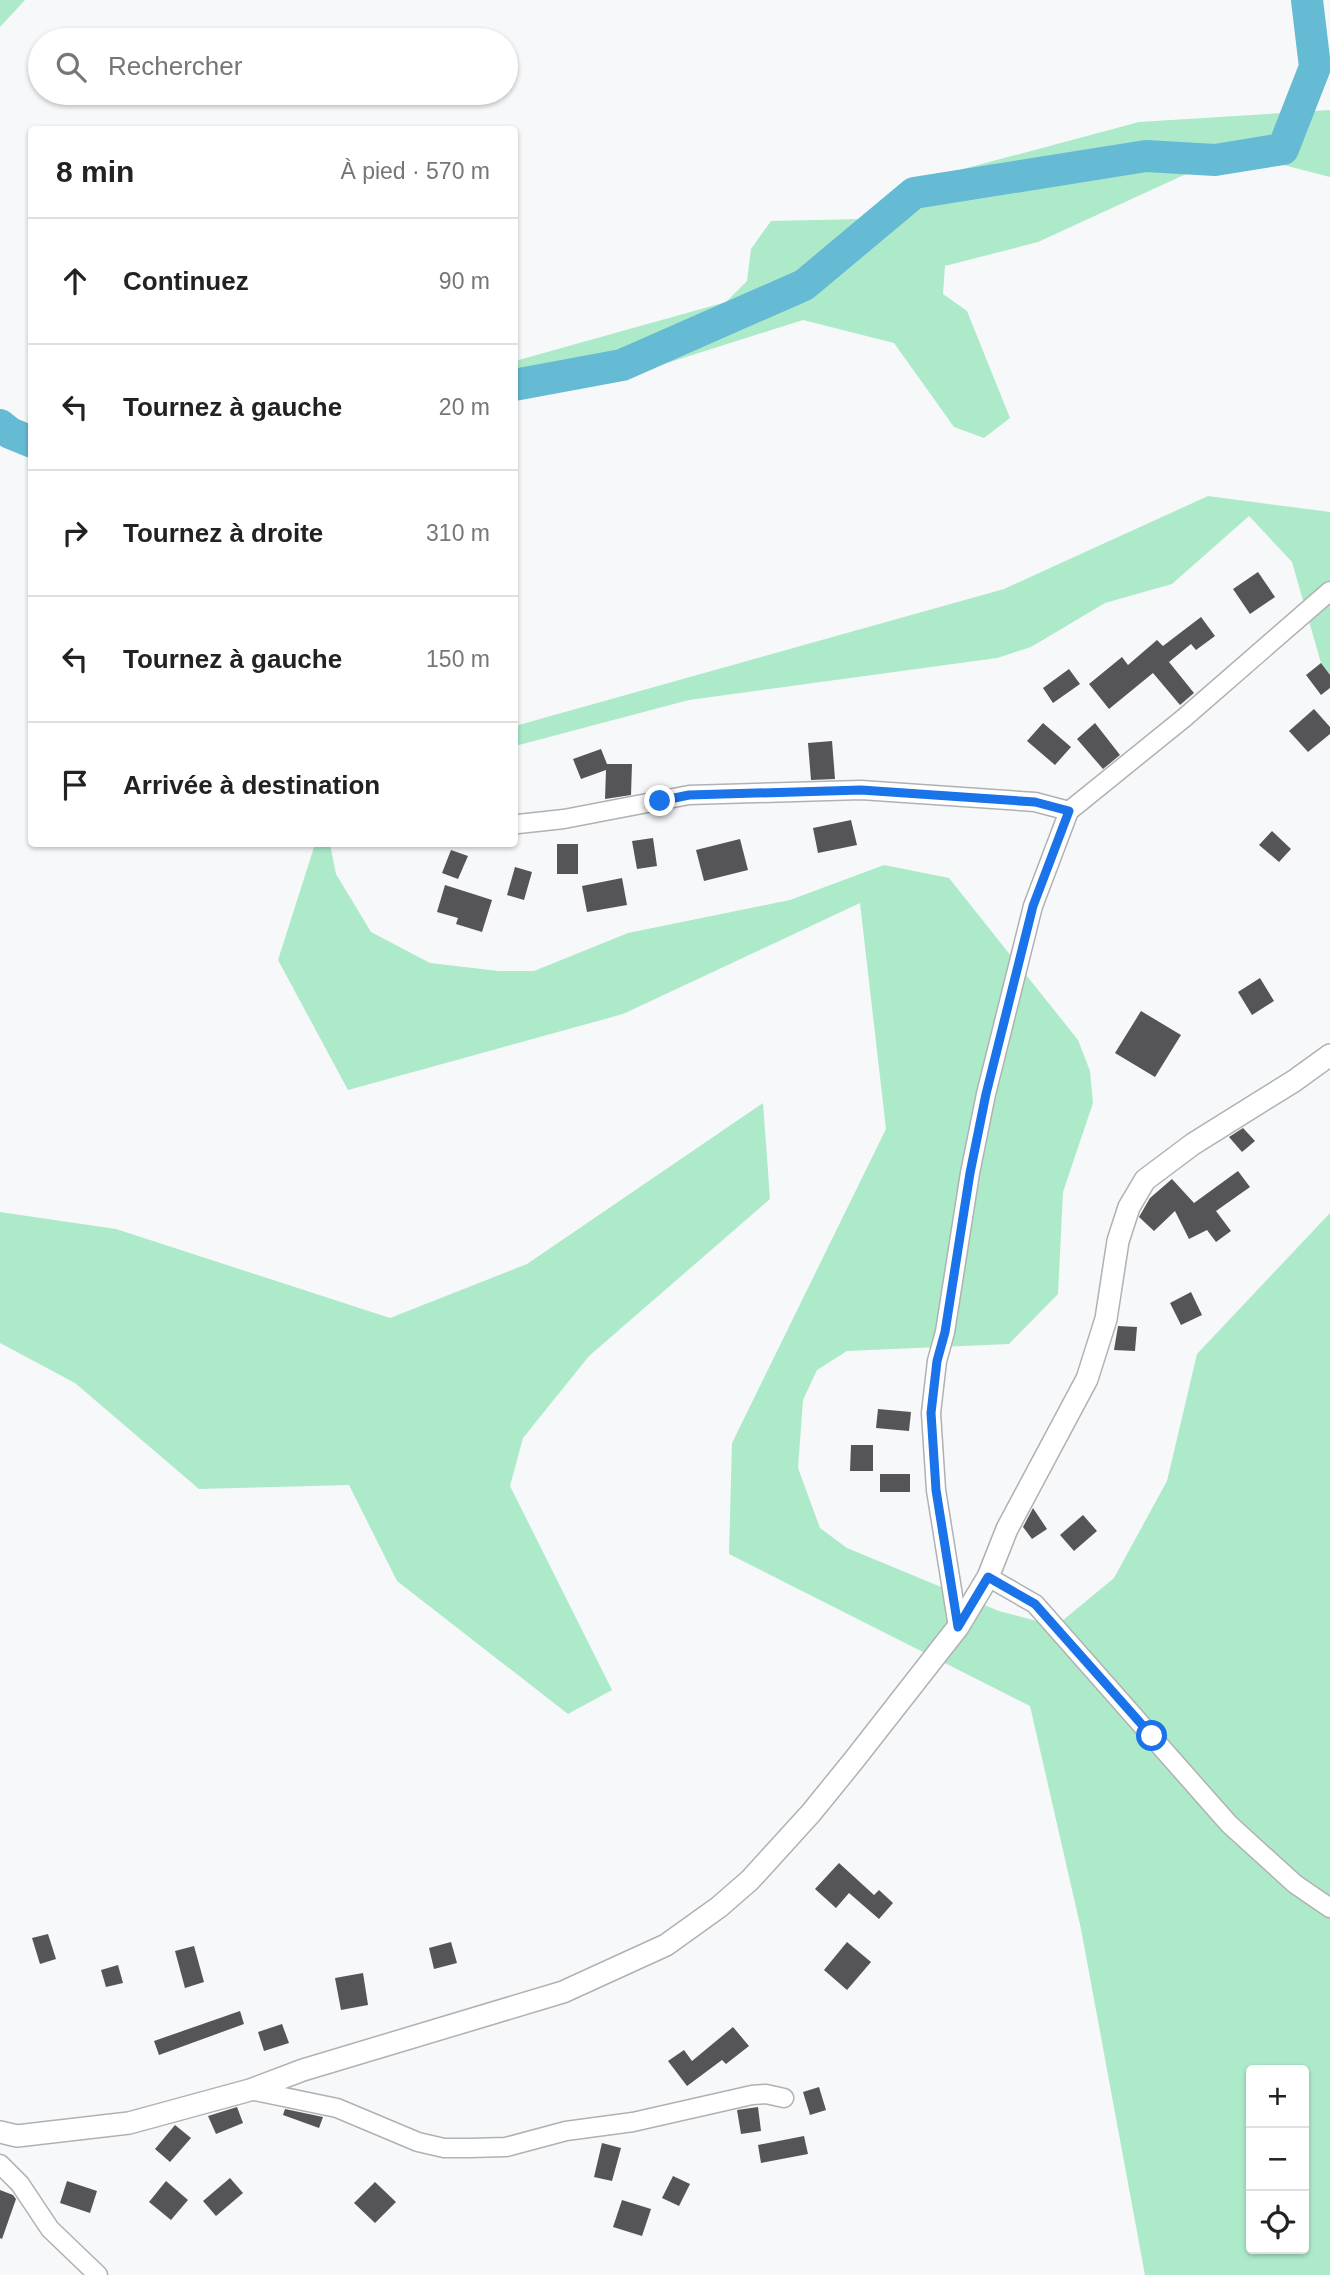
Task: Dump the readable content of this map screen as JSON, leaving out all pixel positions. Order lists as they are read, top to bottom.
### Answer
{
  "page": {
    "search": "Rechercher",
    "heading": ["8 min", "À pied · 570 m"],
    "list": [
      ["Continuez", "90 m"],
      ["Tournez à gauche", "20 m"],
      ["Tournez à droite", "310 m"],
      ["Tournez à gauche", "150 m"],
      "Arrivée à destination"
    ],
    "map_buttons": ["+", "−"]
  }
}
